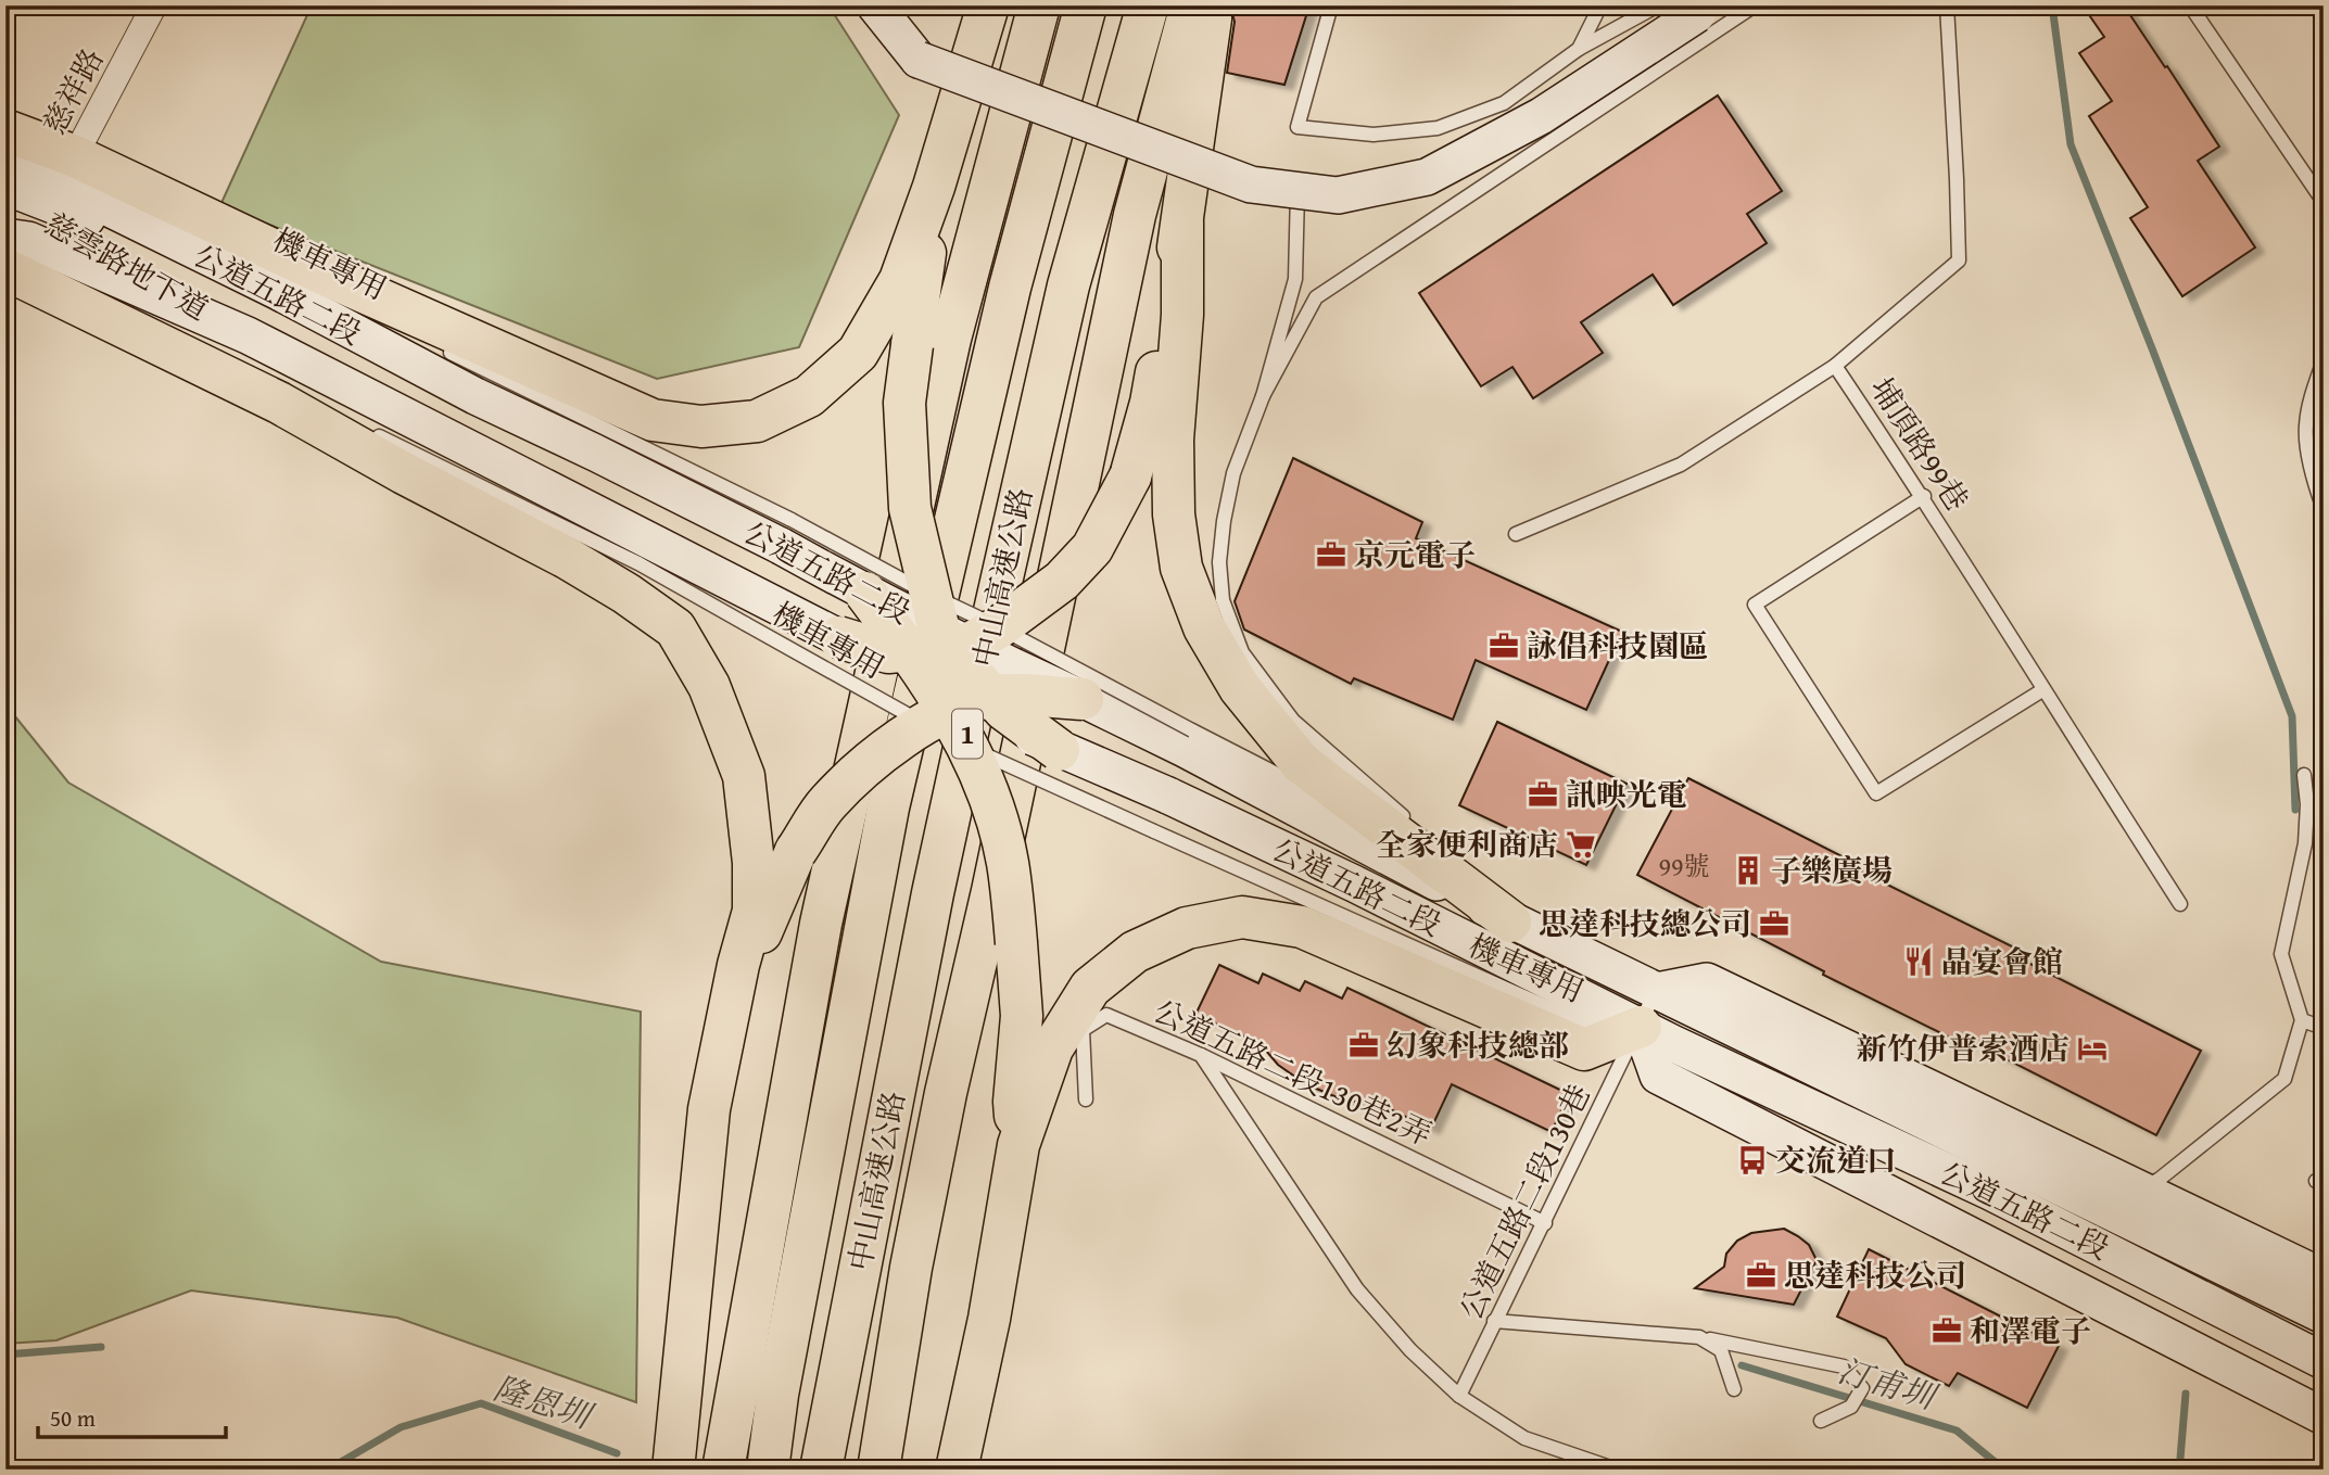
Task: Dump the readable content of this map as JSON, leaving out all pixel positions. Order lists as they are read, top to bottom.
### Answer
{
  "streets": {
    "highway": ["中山高速公路", "1"],
    "street": ["慈祥路", "慈雲路地下道", "公道五路二段"],
    "lane": [
      "機車專用",
      "埔頂路99巷",
      "公道五路二段130巷2弄",
      "公道五路二段130巷"
    ]
  },
  "crossings": [
    ["慈祥路", "機車專用"],
    ["機車專用", "慈雲路地下道"],
    ["機車專用", "公道五路二段"],
    ["機車專用", "公道五路二段130巷"],
    ["慈雲路地下道", "公道五路二段"],
    ["公道五路二段", "公道五路二段130巷"],
    ["公道五路二段130巷2弄", "公道五路二段130巷"]
  ],
  "water": ["汀甫圳", "隆恩圳"],
  "places": {
    "office": [
      "京元電子",
      "詠倡科技園區",
      "訊映光電",
      "思達科技總公司",
      "幻象科技總部",
      "思達科技公司",
      "和澤電子"
    ],
    "supermarket": ["全家便利商店"],
    "building": ["子樂廣場"],
    "restaurant": ["晶宴會館"],
    "hotel": ["新竹伊普索酒店"],
    "bus stop": ["交流道口"]
  },
  "house_numbers": ["99號"],
  "scale_bar": "50 m"
}
